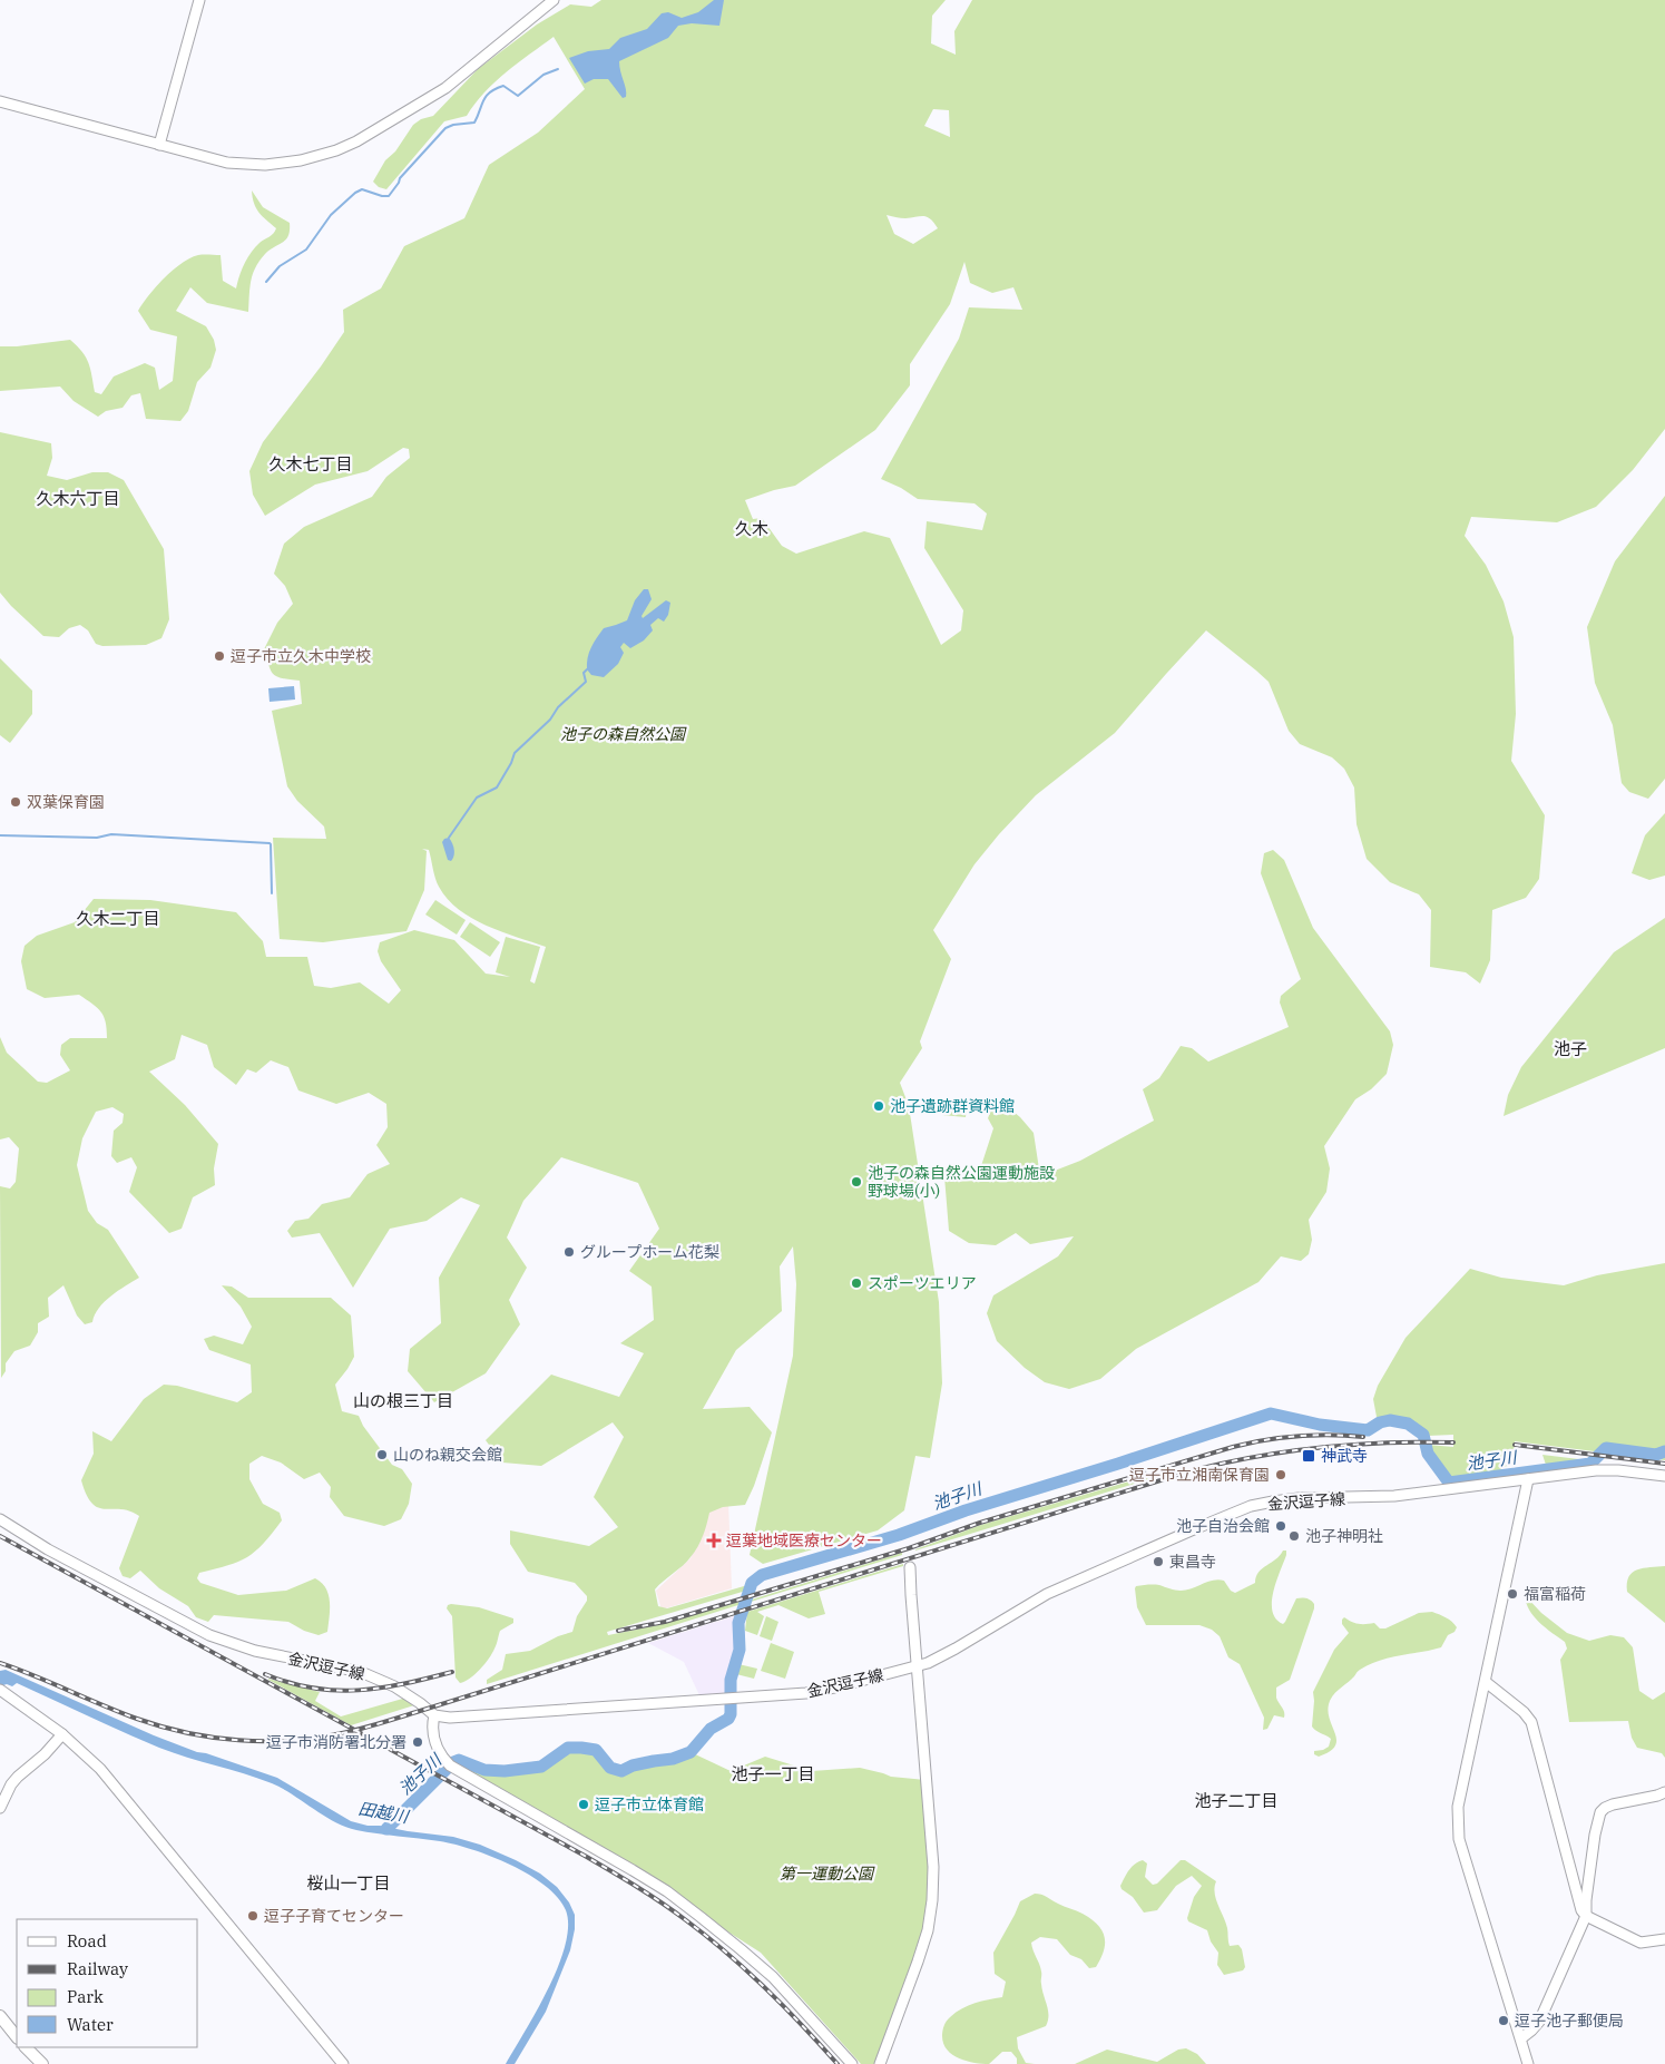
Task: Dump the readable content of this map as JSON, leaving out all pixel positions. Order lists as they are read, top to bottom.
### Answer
{
  "streets": {
    "street": ["金沢逗子線"]
  },
  "districts": [
    "久木七丁目",
    "久木六丁目",
    "久木",
    "久木二丁目",
    "池子",
    "山の根三丁目",
    "池子一丁目",
    "池子二丁目",
    "桜山一丁目"
  ],
  "water": ["池子川", "田越川"],
  "parks": ["池子の森自然公園", "第一運動公園"],
  "places": {
    "other": [
      "逗子市立久木中学校",
      "双葉保育園",
      "池子遺跡群資料館",
      "池子の森自然公園運動施設 野球場(小)",
      "グループホーム花梨",
      "スポーツエリア",
      "山のね親交会館",
      "逗子市立湘南保育園",
      "池子自治会館",
      "池子神明社",
      "東昌寺",
      "福富稲荷",
      "逗子市消防署北分署",
      "逗子市立体育館",
      "逗子子育てセンター",
      "逗子池子郵便局"
    ],
    "transit": ["神武寺"],
    "health": ["逗葉地域医療センター"]
  },
  "legend": [
    "Road",
    "Railway",
    "Park",
    "Water"
  ]
}
